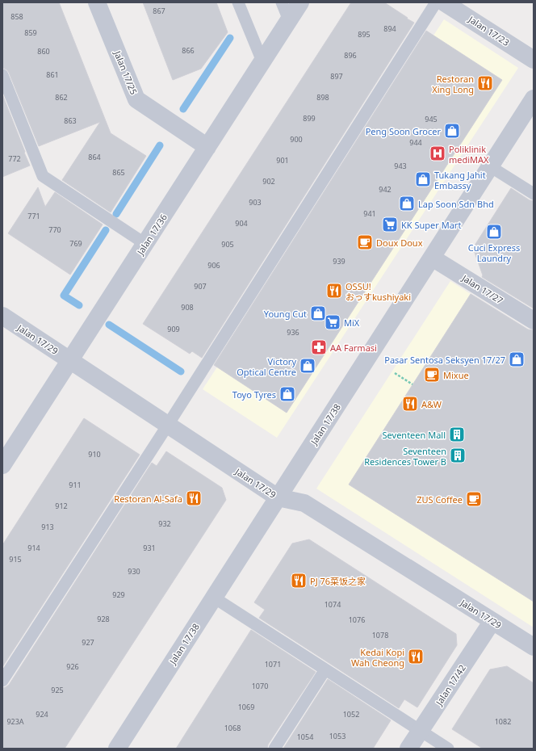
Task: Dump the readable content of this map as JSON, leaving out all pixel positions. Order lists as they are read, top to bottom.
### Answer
{
  "streets": {
    "street": [
      "Jalan 17/23",
      "Jalan 17/25",
      "Jalan 17/36",
      "Jalan 17/27",
      "Jalan 17/29",
      "Jalan 17/38",
      "Jalan 17/42"
    ]
  },
  "crossings": [
    ["Jalan 17/25", "Jalan 17/36"],
    ["Jalan 17/36", "Jalan 17/29"],
    ["Jalan 17/27", "Jalan 17/38"],
    ["Jalan 17/29", "Jalan 17/38"],
    ["Jalan 17/29", "Jalan 17/42"]
  ],
  "places": {
    "restaurant": [
      "Restoran Xing Long",
      "OSSU! おっすkushiyaki",
      "A&W",
      "Restoran Al-Safa",
      "PJ 76菜饭之家",
      "Kedai Kopi Wah Cheong"
    ],
    "shop": [
      "Peng Soon Grocer",
      "Tukang Jahit Embassy",
      "Lap Soon Sdn Bhd",
      "Cuci Express Laundry",
      "Young Cut",
      "Pasar Sentosa Seksyen 17/27",
      "Victory Optical Centre",
      "Toyo Tyres"
    ],
    "hospital": ["Poliklinik mediMAX"],
    "supermarket": ["KK Super Mart", "MiX"],
    "cafe": ["Doux Doux", "Mixue", "ZUS Coffee"],
    "pharmacy": ["AA Farmasi"],
    "building": ["Seventeen Mall", "Seventeen Residences Tower B"]
  },
  "house_numbers": [
    "867",
    "858",
    "894",
    "859",
    "895",
    "866",
    "860",
    "896",
    "861",
    "897",
    "862",
    "898",
    "899",
    "945",
    "863",
    "900",
    "944",
    "864",
    "772",
    "901",
    "943",
    "865",
    "902",
    "942",
    "903",
    "941",
    "771",
    "904",
    "770",
    "769",
    "905",
    "939",
    "906",
    "907",
    "908",
    "909",
    "936",
    "910",
    "911",
    "912",
    "932",
    "913",
    "914",
    "931",
    "915",
    "930",
    "929",
    "1074",
    "928",
    "1076",
    "1078",
    "927",
    "1071",
    "926",
    "1070",
    "925",
    "1069",
    "924",
    "1052",
    "923A",
    "1082",
    "1068",
    "1053",
    "1054"
  ]
}
